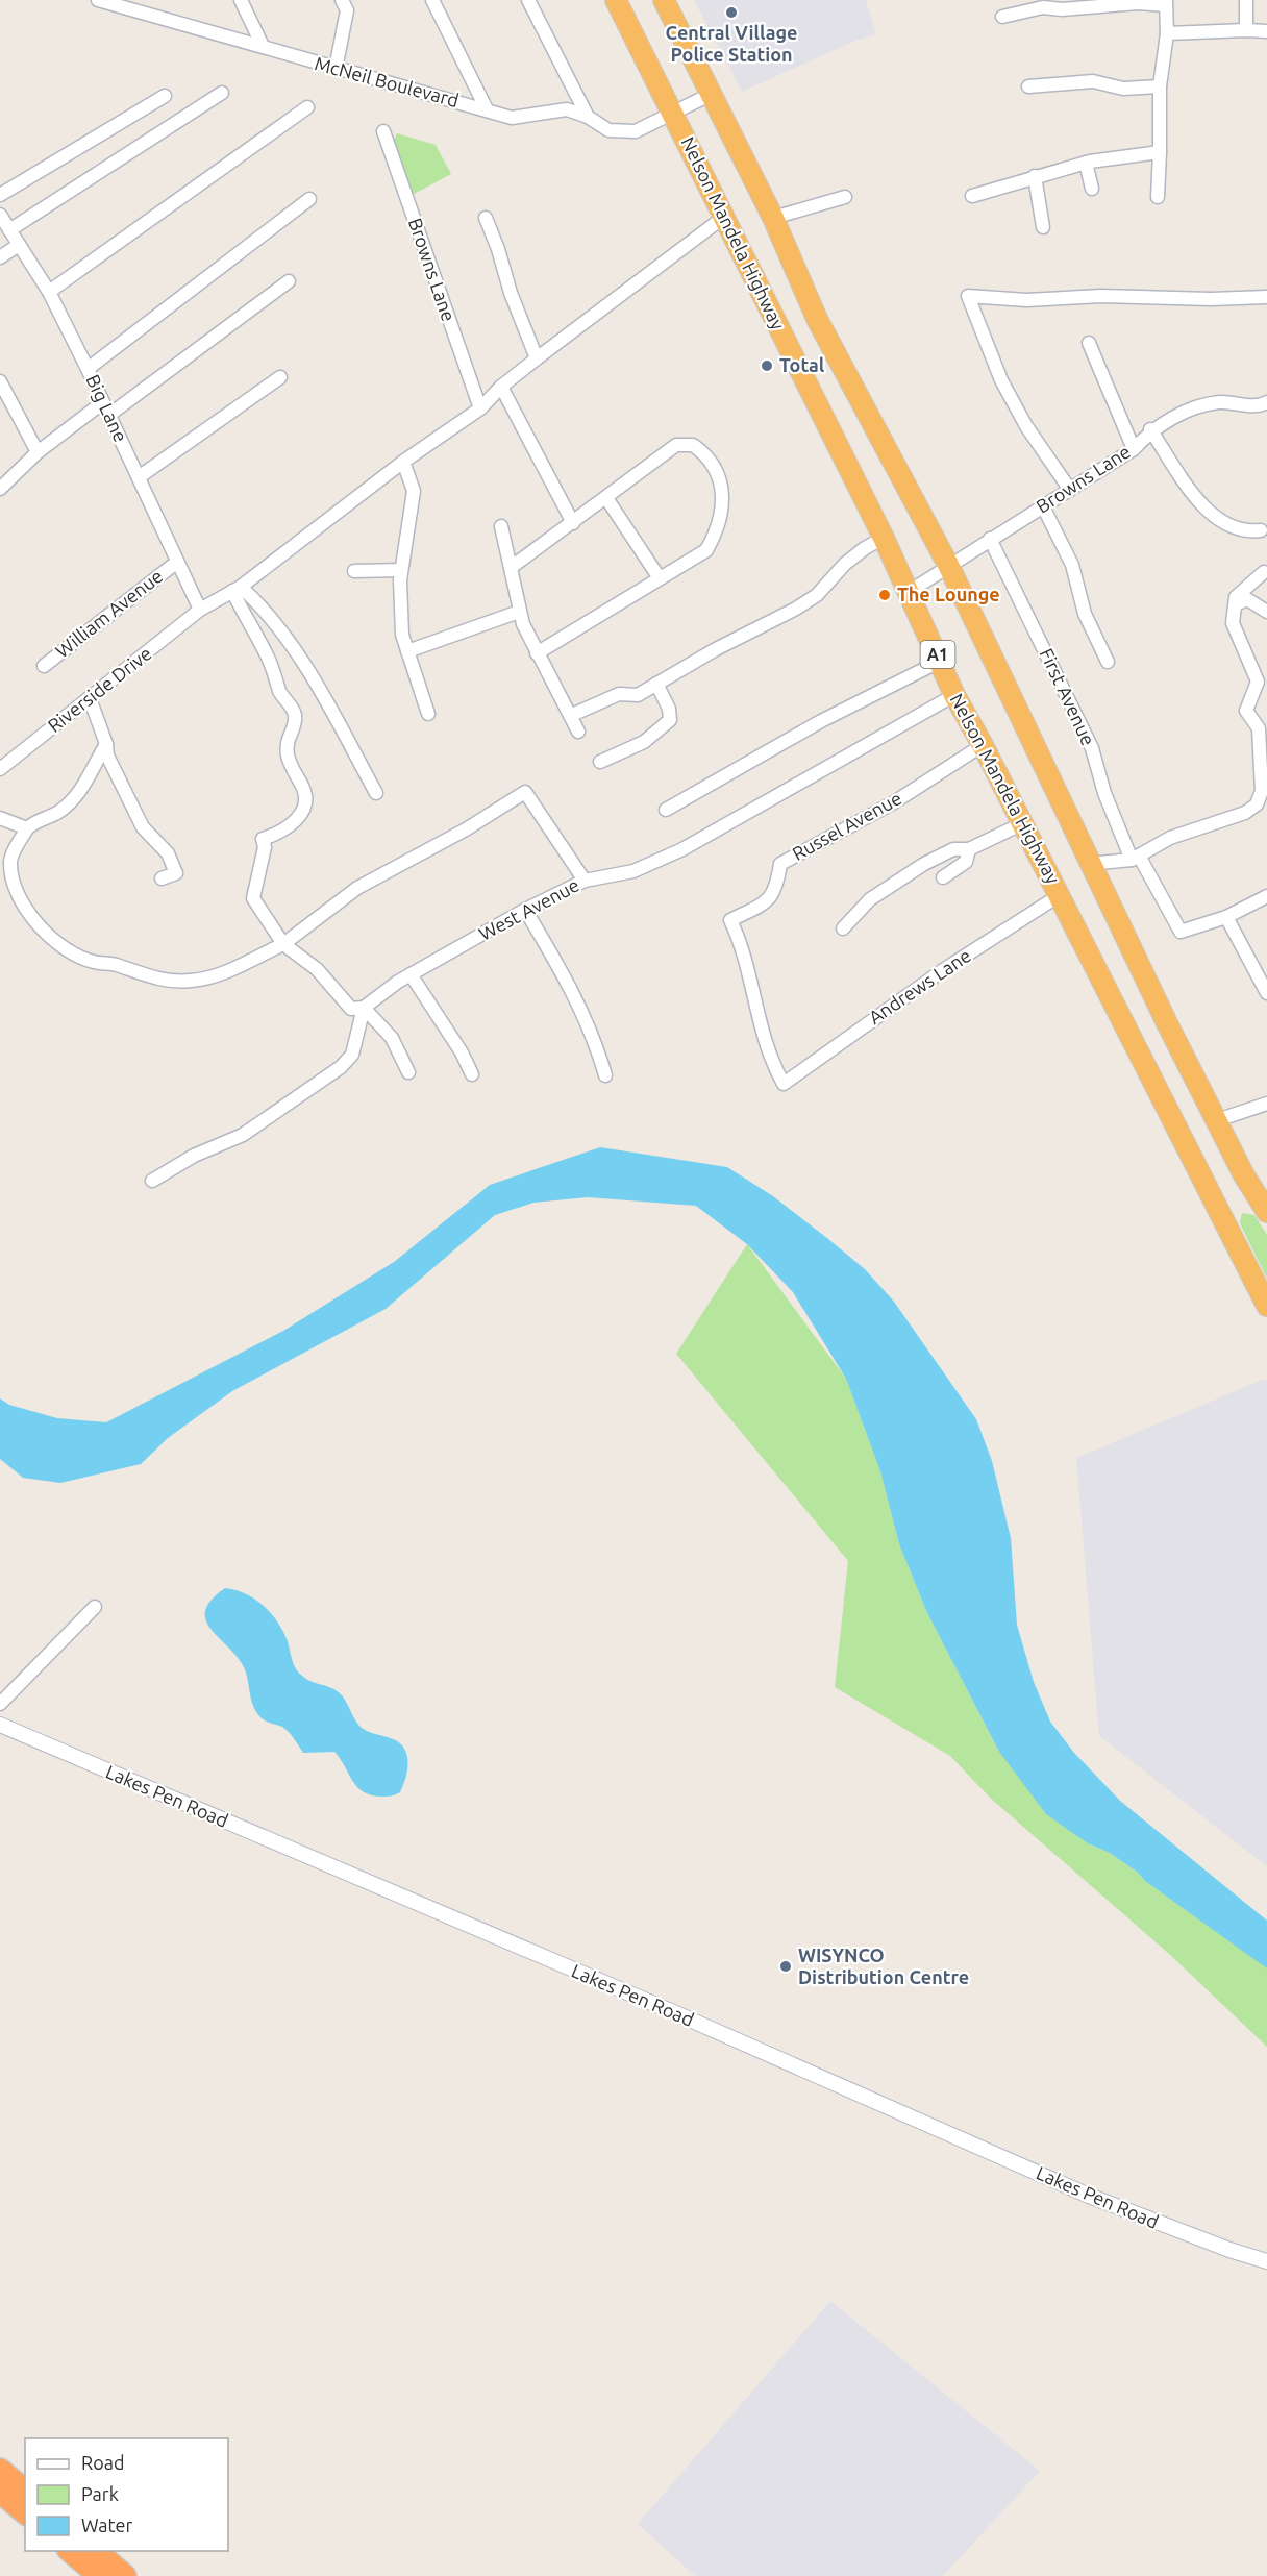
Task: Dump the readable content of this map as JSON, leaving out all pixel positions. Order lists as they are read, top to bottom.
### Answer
{
  "streets": {
    "highway": ["Nelson Mandela Highway", "A1"],
    "street": [
      "McNeil Boulevard",
      "Browns Lane",
      "Big Lane",
      "William Avenue",
      "Riverside Drive",
      "First Avenue",
      "Russel Avenue",
      "West Avenue",
      "Andrews Lane",
      "Lakes Pen Road"
    ]
  },
  "crossings": [
    ["McNeil Boulevard", "Nelson Mandela Highway"],
    ["Nelson Mandela Highway", "Browns Lane"],
    ["Nelson Mandela Highway", "Riverside Drive"],
    ["Nelson Mandela Highway", "Russel Avenue"],
    ["Nelson Mandela Highway", "West Avenue"],
    ["Nelson Mandela Highway", "Andrews Lane"],
    ["Browns Lane", "Riverside Drive"],
    ["Browns Lane", "First Avenue"],
    ["Big Lane", "William Avenue"],
    ["Big Lane", "Riverside Drive"],
    ["Russel Avenue", "Andrews Lane"]
  ],
  "places": [
    "Central Village Police Station",
    "Total",
    "The Lounge",
    "WISYNCO Distribution Centre"
  ],
  "legend": ["Road", "Park", "Water"]
}
